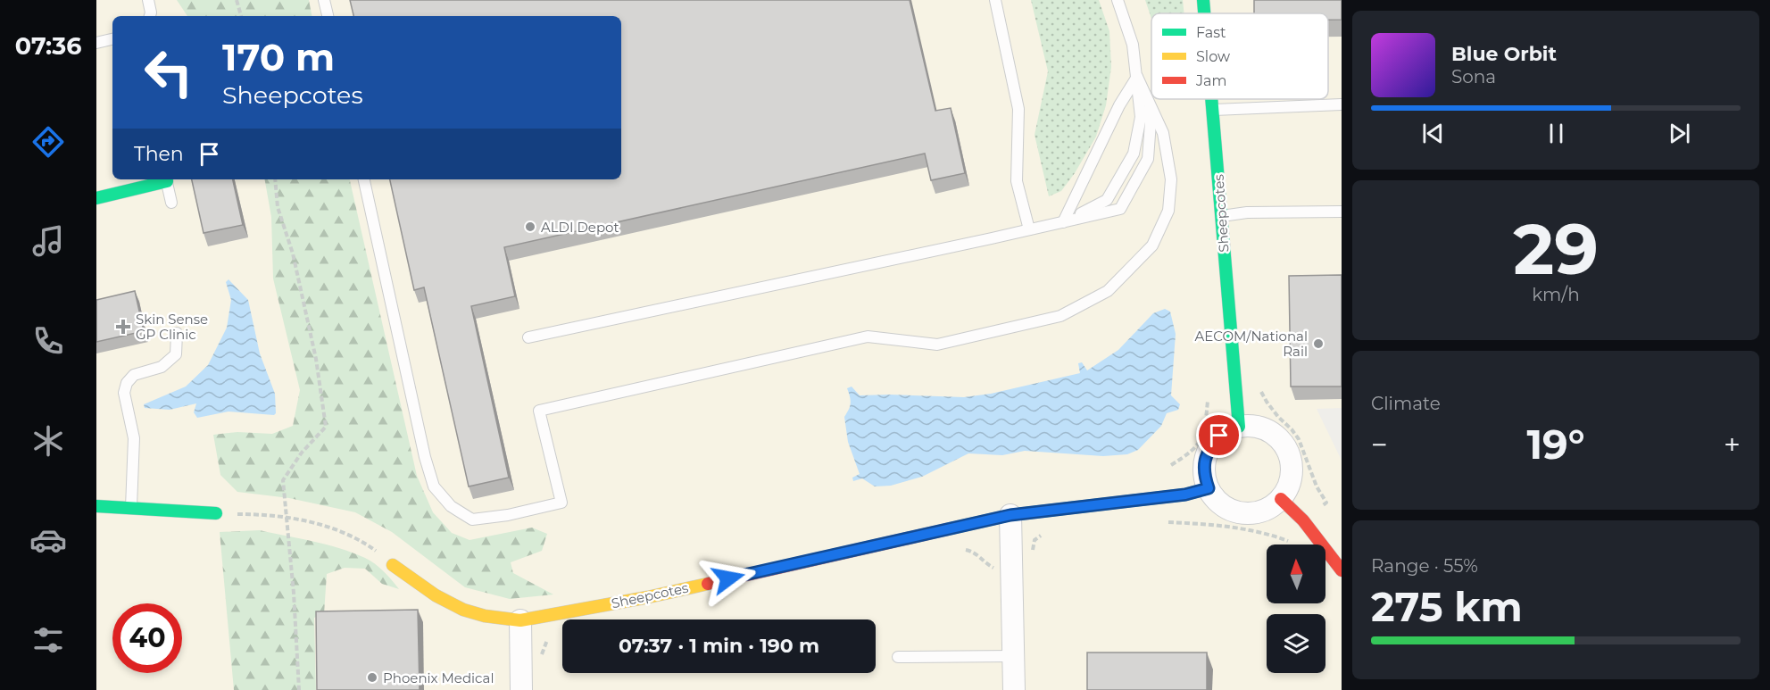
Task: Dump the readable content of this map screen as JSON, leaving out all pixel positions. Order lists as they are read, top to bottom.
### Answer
{
  "streets": {
    "street": ["Sheepcotes"]
  },
  "places": {
    "other": ["ALDI Depot", "AECOM/National Rail", "Phoenix Medical"],
    "health": ["Skin Sense GP Clinic"]
  },
  "legend": ["Fast", "Slow", "Jam"],
  "north": "top",
  "page": {
    "tabs": "07:36",
    "turn": ["170 m", "Sheepcotes"],
    "song": ["Blue Orbit", "Sona"],
    "then": "Then",
    "tile": [
      ["29", "km/h"],
      "Climate",
      ["Range · 55%", "275 km"]
    ],
    "heat": ["−", "19°", "+"],
    "limit": "40",
    "trip": "07:37 · 1 min · 190 m"
  }
}
